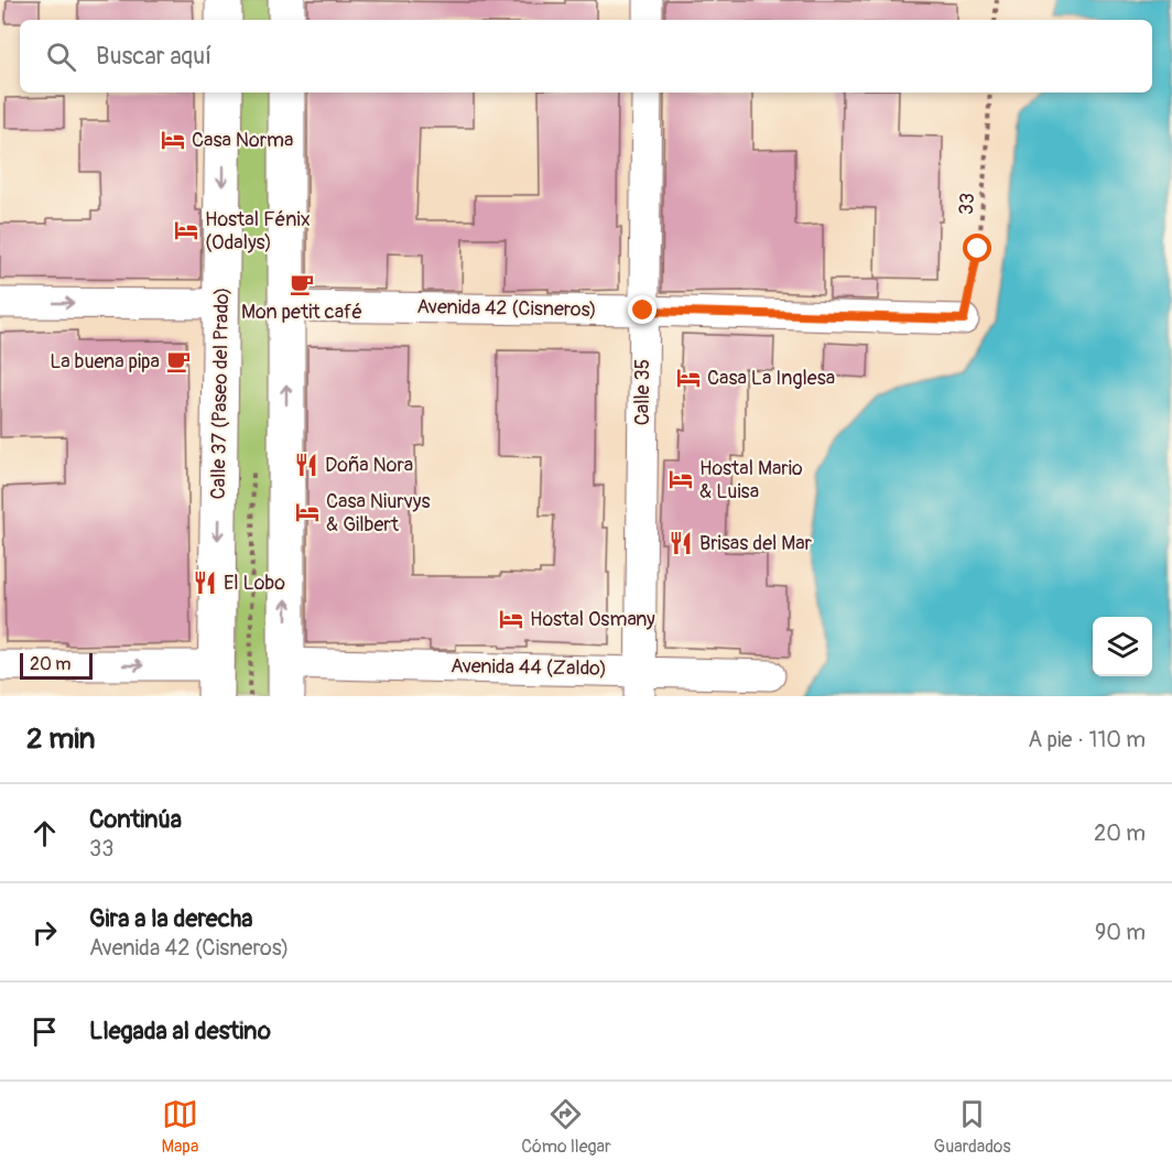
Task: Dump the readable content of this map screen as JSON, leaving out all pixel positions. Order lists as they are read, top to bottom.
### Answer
{
  "streets": {
    "main road": ["Calle 37 (Paseo del Prado)"],
    "street": ["Avenida 42 (Cisneros)", "Calle 35", "Avenida 44 (Zaldo)"],
    "path": ["33"]
  },
  "crossings": [
    ["33", "Avenida 42 (Cisneros)"],
    ["Avenida 42 (Cisneros)", "Calle 35"],
    ["Calle 35", "Avenida 44 (Zaldo)"]
  ],
  "places": {
    "hotel": [
      "Casa Norma",
      "Hostal Fénix (Odalys)",
      "Casa La Inglesa",
      "Hostal Mario & Luisa",
      "Casa Niurvys & Gilbert",
      "Hostal Osmany"
    ],
    "cafe": ["Mon petit café", "La buena pipa"],
    "restaurant": ["Doña Nora", "Brisas del Mar", "El Lobo"]
  },
  "scale_bar": "20 m",
  "page": {
    "search": "Buscar aquí",
    "scale": "20 m",
    "heading": ["2 min", "A pie · 110 m"],
    "list": [
      ["Continúa", "33", "20 m"],
      ["Gira a la derecha", "Avenida 42 (Cisneros)", "90 m"],
      "Llegada al destino"
    ],
    "nav": ["Mapa", "Cómo llegar", "Guardados"]
  }
}
